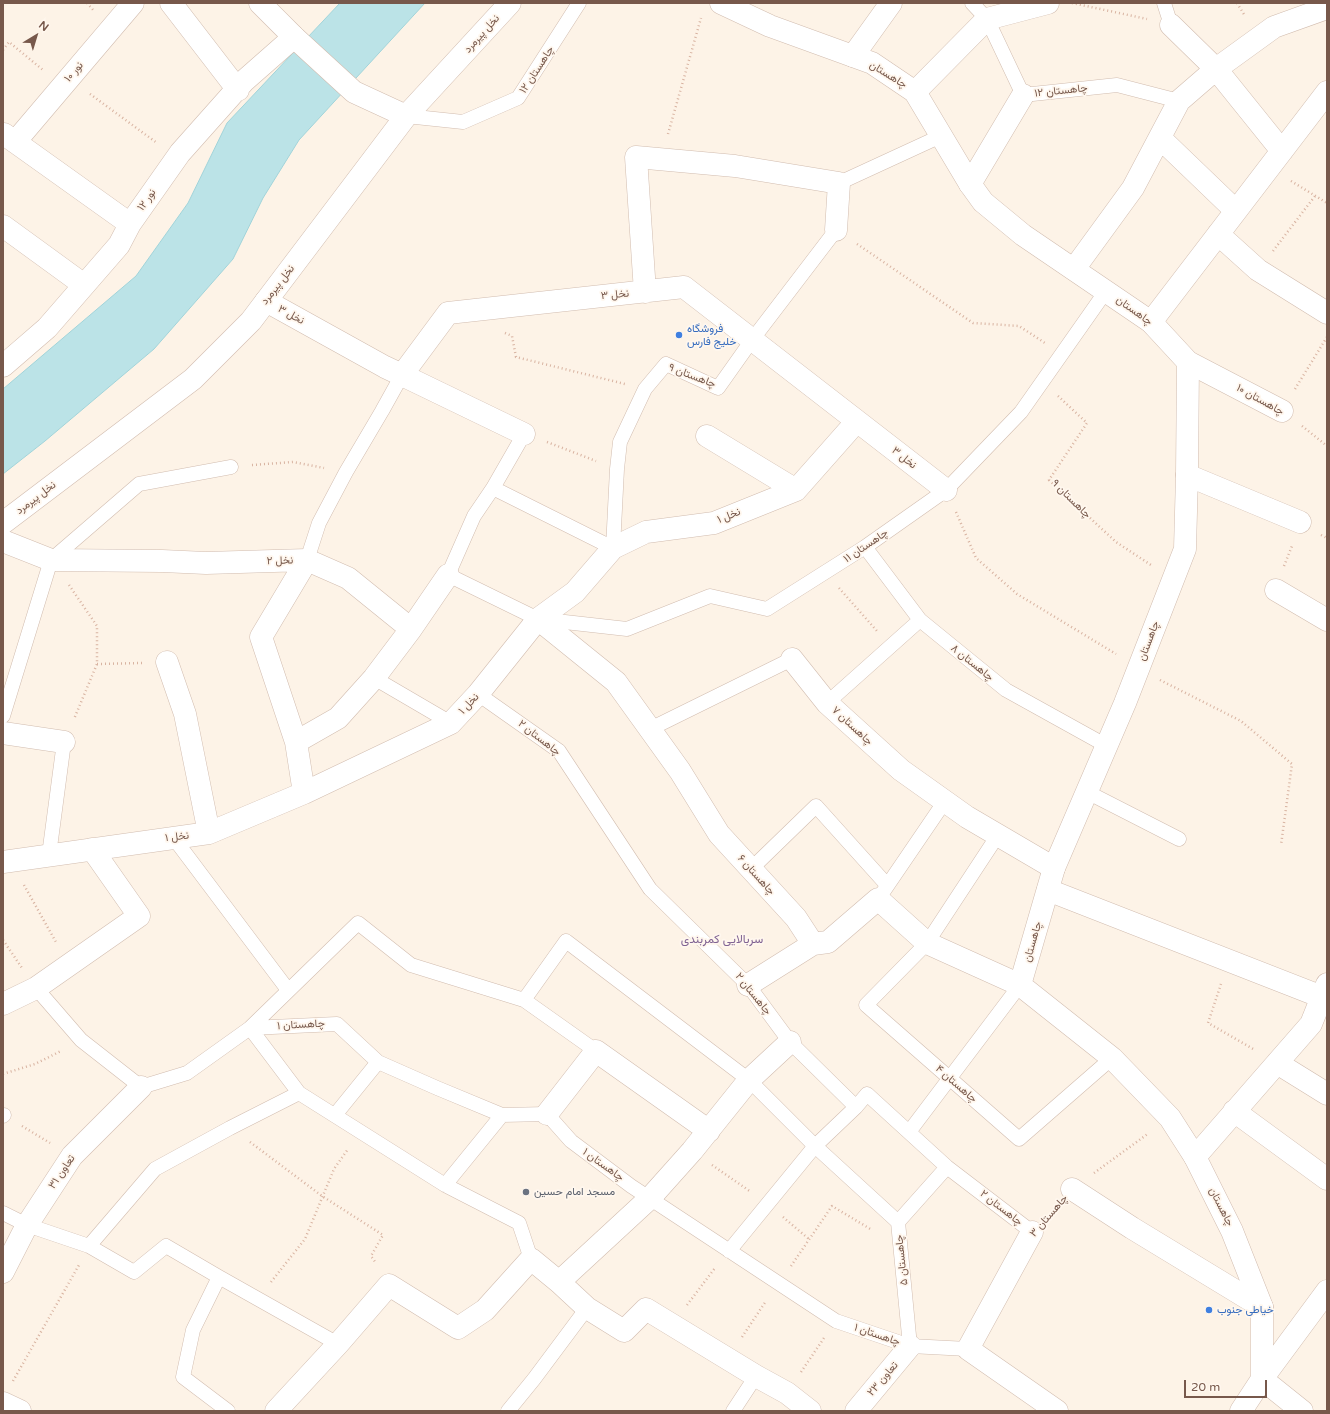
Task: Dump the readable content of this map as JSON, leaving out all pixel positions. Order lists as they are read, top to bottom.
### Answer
{
  "streets": {
    "street": [
      "نخل پیرمرد",
      "نور ۱۰",
      "چاهستان",
      "نور ۱۲",
      "نخل ۳",
      "چاهستان ۱۰",
      "نخل ۱",
      "نخل ۲",
      "چاهستان ۷",
      "چاهستان ۶",
      "تعاون ۳۱",
      "چاهستان ۳",
      "تعاون ۲۳"
    ],
    "lane": [
      "چاهستان ۱۲",
      "چاهستان ۹",
      "چاهستان ۱۱",
      "چاهستان ۸",
      "چاهستان ۲",
      "چاهستان ۱",
      "چاهستان ۴",
      "چاهستان ۵"
    ]
  },
  "crossings": [
    ["نخل پیرمرد", "چاهستان ۱۲"],
    ["نخل پیرمرد", "نخل ۳"],
    ["چاهستان", "چاهستان ۹"],
    ["چاهستان", "چاهستان ۱۰"],
    ["چاهستان", "چاهستان ۱۱"],
    ["چاهستان", "چاهستان ۸"],
    ["چاهستان", "چاهستان ۷"],
    ["چاهستان", "چاهستان ۴"],
    ["چاهستان", "چاهستان ۳"],
    ["نخل ۳", "چاهستان ۹"],
    ["نخل ۳", "نخل ۱"],
    ["نخل ۳", "چاهستان ۱۱"],
    ["چاهستان ۹", "نخل ۱"],
    ["نخل ۱", "چاهستان ۱۱"],
    ["نخل ۱", "نخل ۲"],
    ["نخل ۱", "چاهستان ۲"],
    ["نخل ۱", "چاهستان ۶"],
    ["چاهستان ۱۱", "چاهستان ۸"],
    ["چاهستان ۱۱", "چاهستان ۶"],
    ["چاهستان ۷", "چاهستان ۶"],
    ["چاهستان ۲", "چاهستان ۳"],
    ["چاهستان ۲", "چاهستان ۵"],
    ["چاهستان ۱", "چاهستان ۳"],
    ["چاهستان ۱", "چاهستان ۵"],
    ["چاهستان ۱", "تعاون ۲۳"],
    ["چاهستان ۵", "تعاون ۲۳"]
  ],
  "districts": ["سربالایی کمربندی"],
  "places": ["فروشگاه خلیج فارس", "مسجد امام حسین", "خیاطی جنوب"],
  "scale_bar": "20 m",
  "north": "top right"
}
